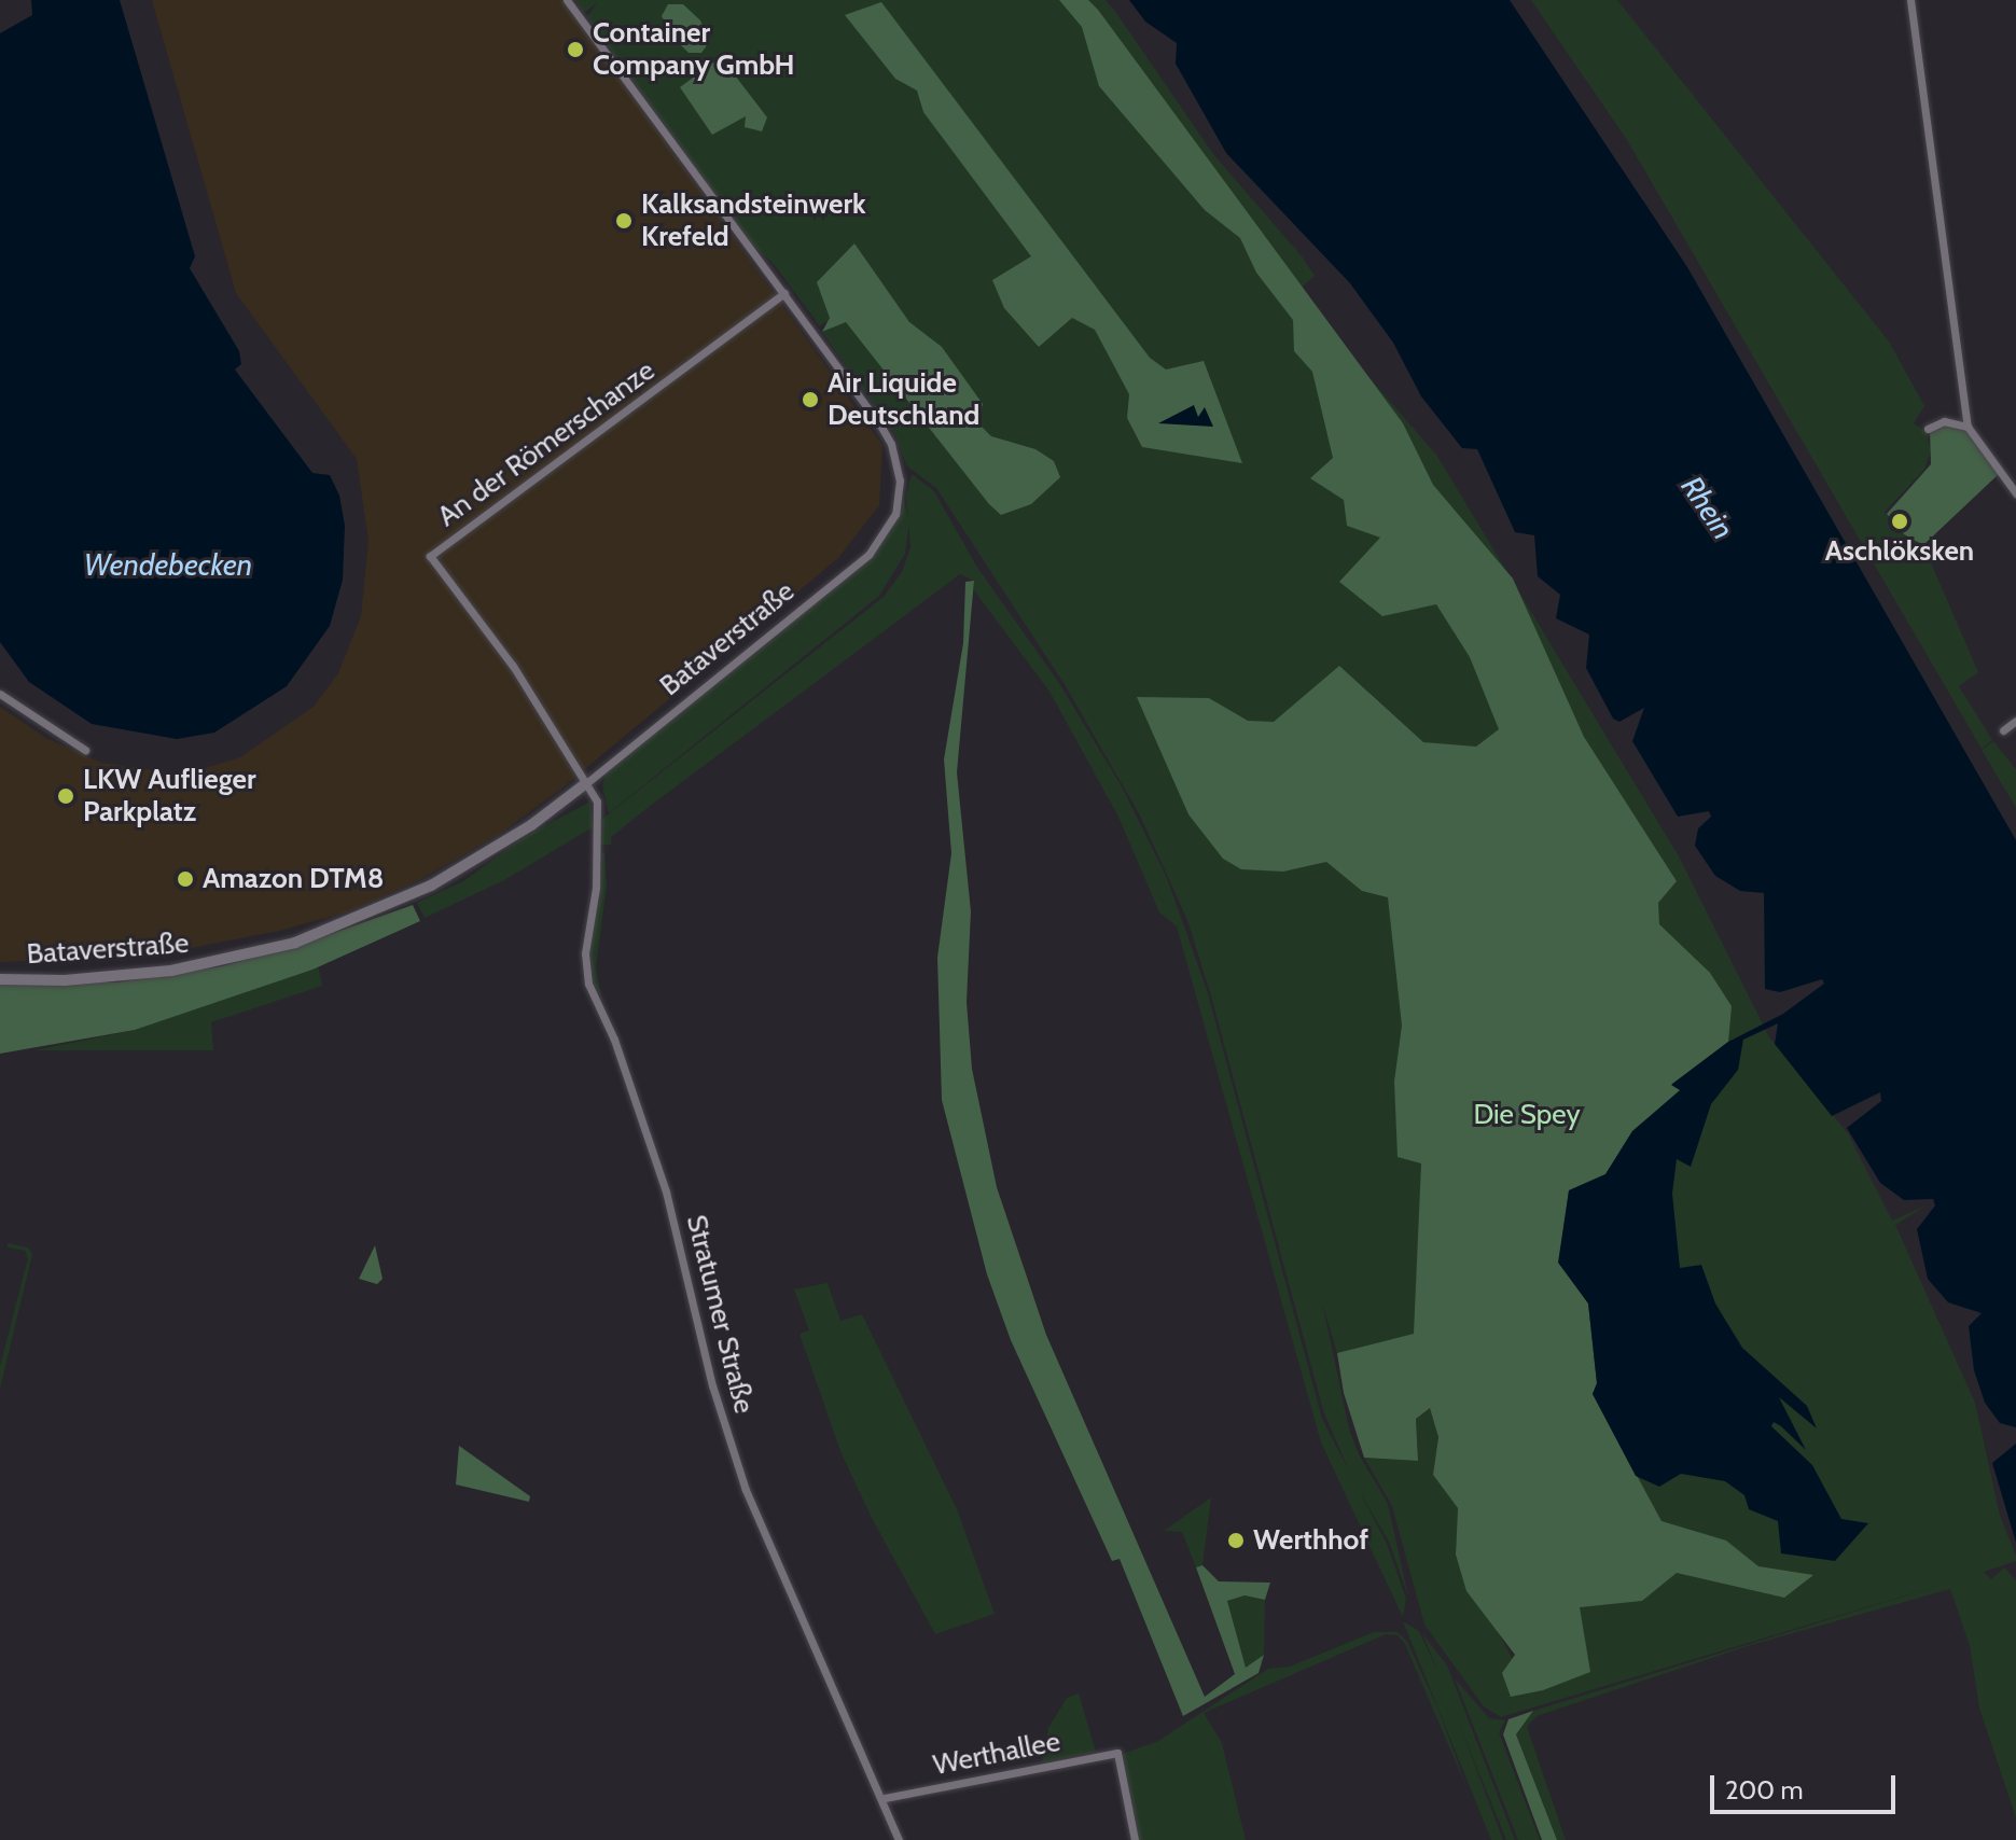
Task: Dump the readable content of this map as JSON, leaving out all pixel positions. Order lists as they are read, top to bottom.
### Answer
{
  "streets": {
    "street": [
      "An der Römerschanze",
      "Bataverstraße",
      "Stratumer Straße",
      "Werthallee"
    ]
  },
  "crossings": [
    ["An der Römerschanze", "Bataverstraße"],
    ["An der Römerschanze", "Stratumer Straße"],
    ["Bataverstraße", "Stratumer Straße"],
    ["Stratumer Straße", "Werthallee"]
  ],
  "water": ["Rhein", "Wendebecken"],
  "parks": ["Die Spey"],
  "places": [
    "Container Company GmbH",
    "Kalksandsteinwerk Krefeld",
    "Air Liquide Deutschland",
    "Aschlöksken",
    "LKW Auflieger Parkplatz",
    "Amazon DTM8",
    "Werthhof"
  ],
  "scale_bar": "200 m"
}
